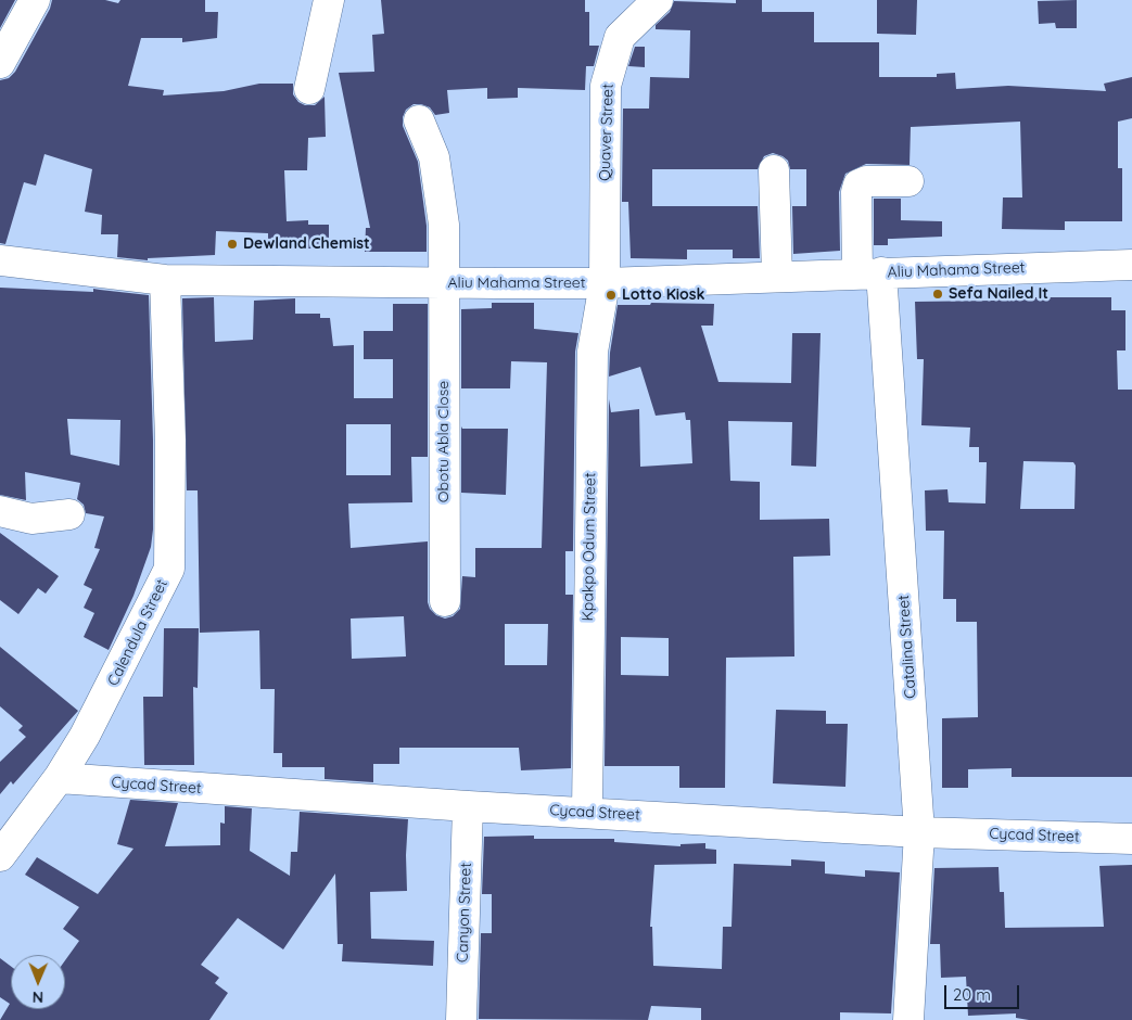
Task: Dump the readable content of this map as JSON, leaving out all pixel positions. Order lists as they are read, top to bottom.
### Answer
{
  "streets": {
    "street": [
      "Quaver Street",
      "Aliu Mahama Street",
      "Obotu Abla Close",
      "Kpakpo Odum Street",
      "Calendula Street",
      "Catalina Street",
      "Cycad Street",
      "Canyon Street"
    ]
  },
  "crossings": [
    ["Quaver Street", "Aliu Mahama Street"],
    ["Quaver Street", "Kpakpo Odum Street"],
    ["Aliu Mahama Street", "Obotu Abla Close"],
    ["Aliu Mahama Street", "Kpakpo Odum Street"],
    ["Aliu Mahama Street", "Calendula Street"],
    ["Aliu Mahama Street", "Catalina Street"],
    ["Kpakpo Odum Street", "Cycad Street"],
    ["Calendula Street", "Cycad Street"],
    ["Catalina Street", "Cycad Street"],
    ["Cycad Street", "Canyon Street"]
  ],
  "places": ["Dewland Chemist", "Sefa Nailed It", "Lotto Kiosk"],
  "scale_bar": "20 m",
  "north": "bottom"
}
